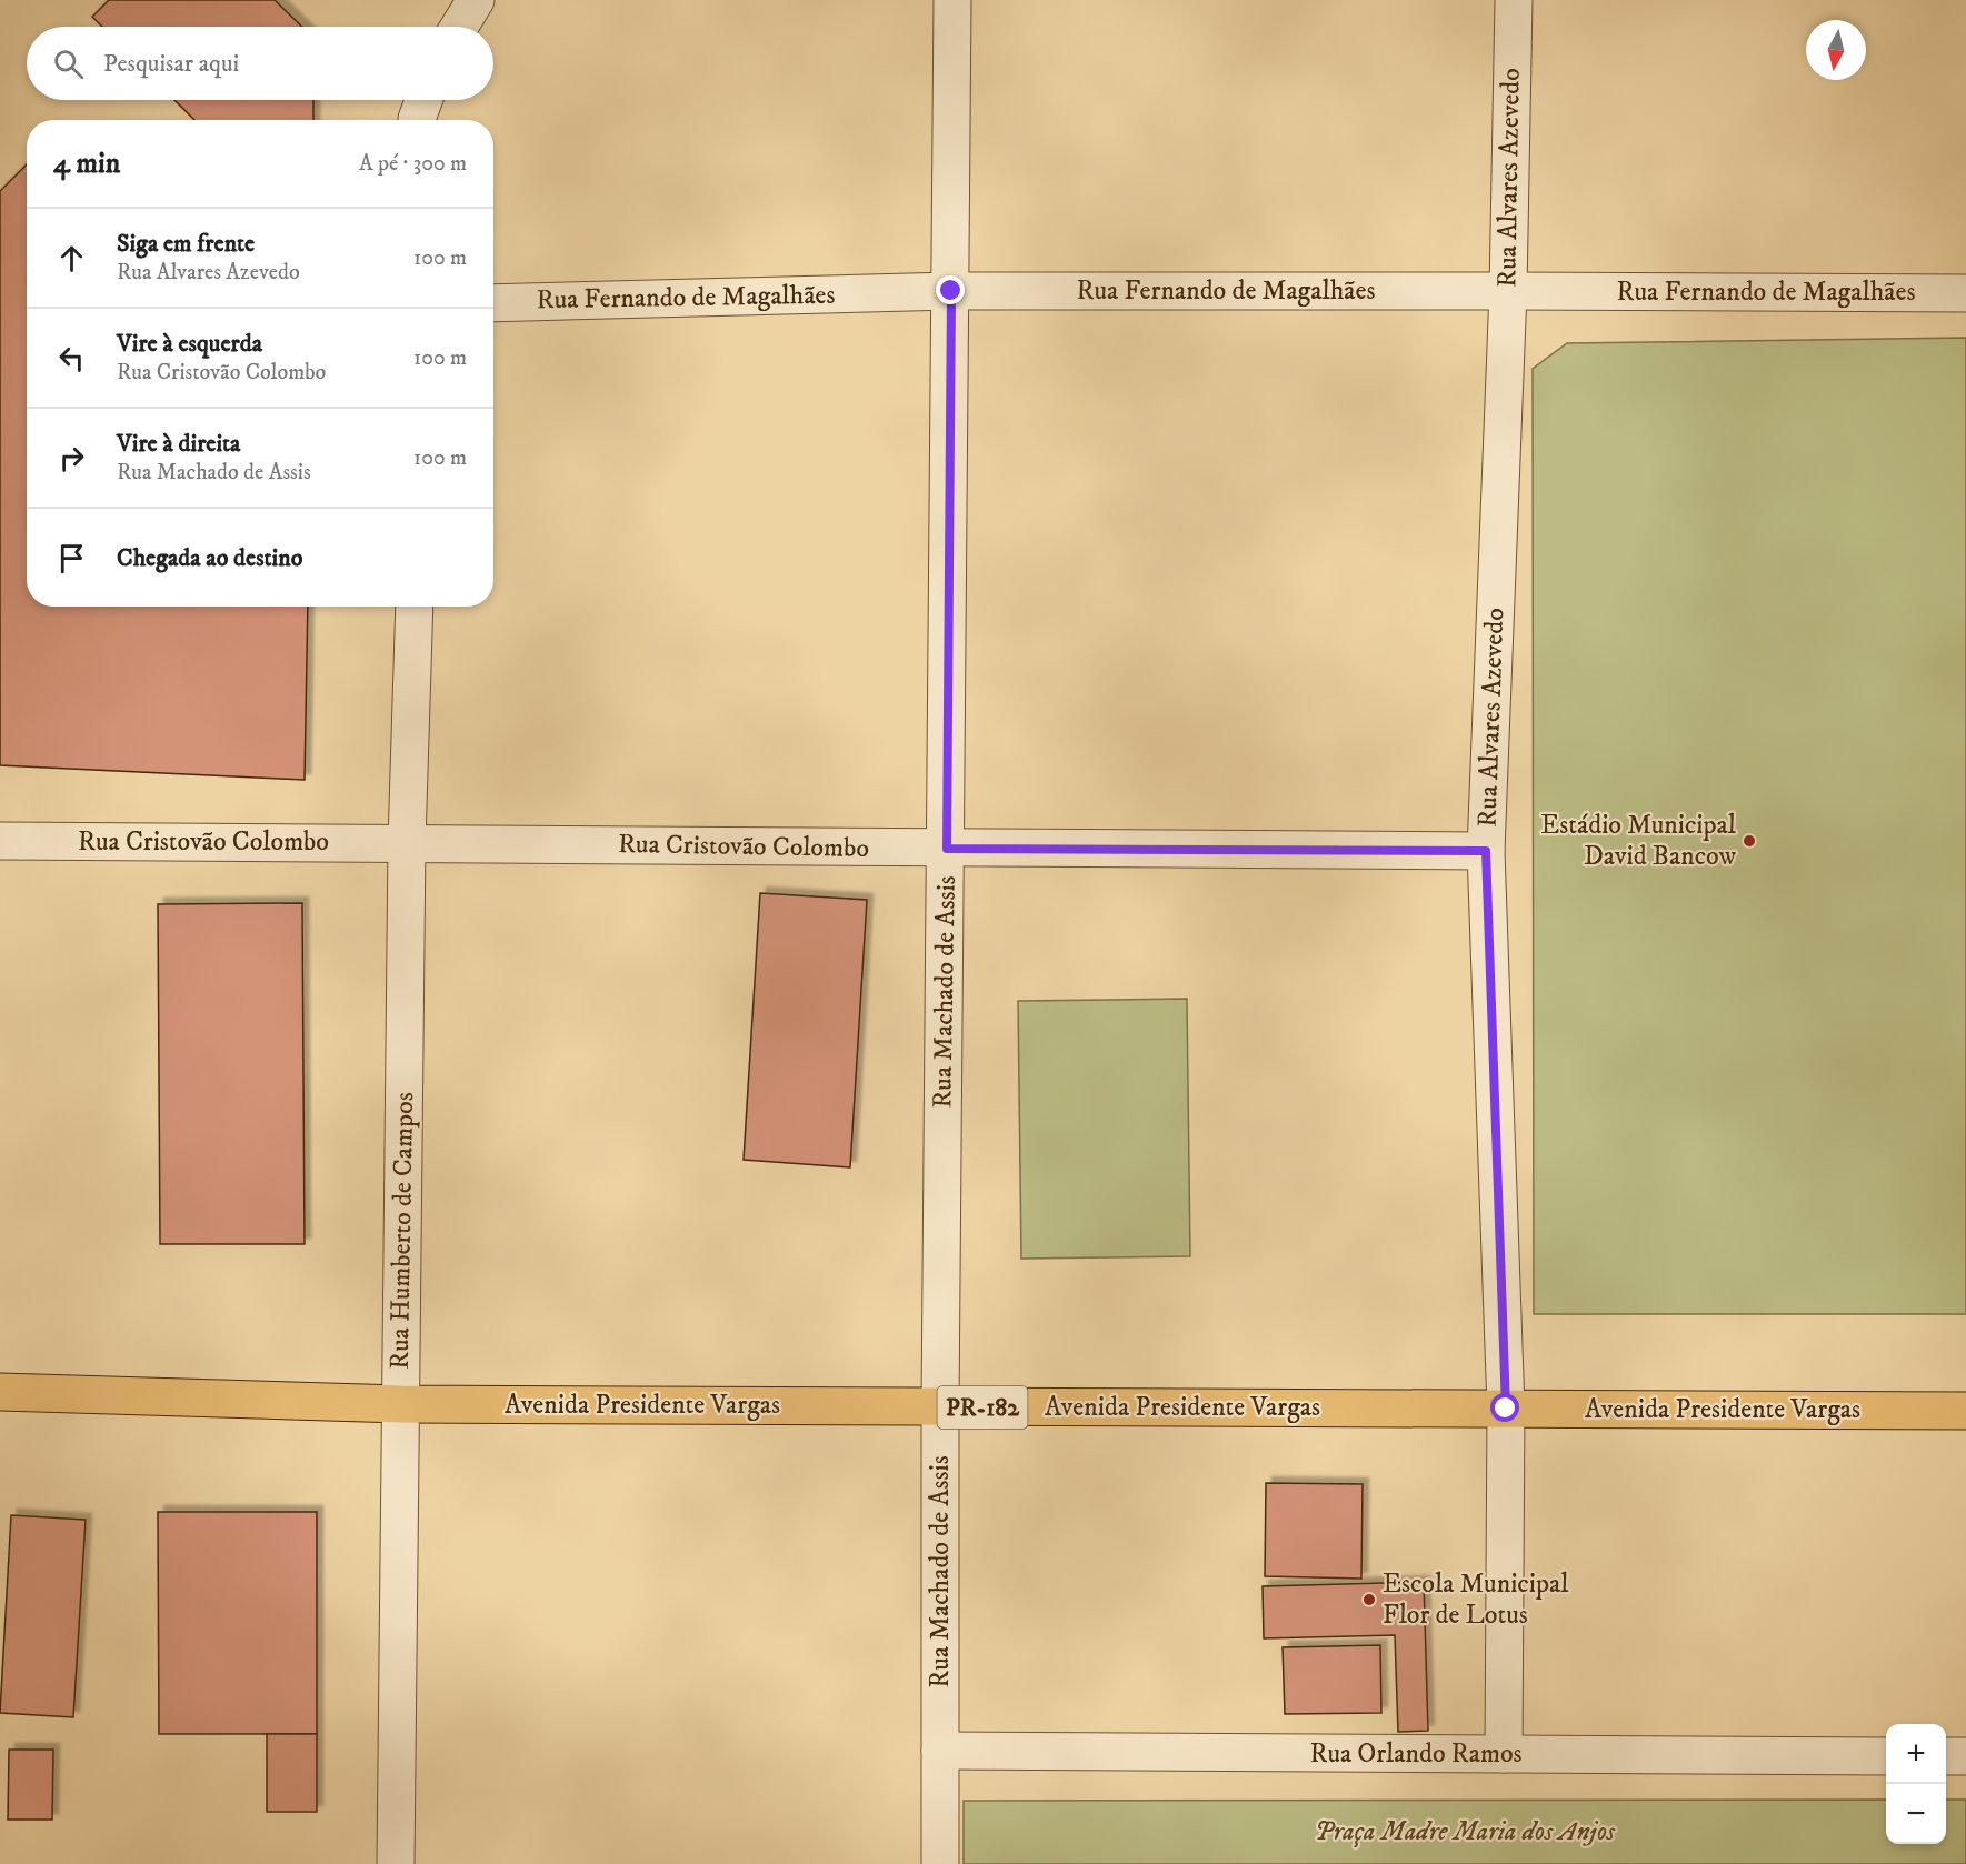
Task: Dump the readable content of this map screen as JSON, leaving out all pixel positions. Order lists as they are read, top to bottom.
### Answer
{
  "streets": {
    "main road": ["Avenida Presidente Vargas", "PR-182"],
    "street": [
      "Rua Alvares Azevedo",
      "Rua Fernando de Magalhães",
      "Rua Cristovão Colombo",
      "Rua Machado de Assis",
      "Rua Humberto de Campos",
      "Rua Orlando Ramos"
    ]
  },
  "crossings": [
    ["Rua Alvares Azevedo", "Rua Fernando de Magalhães"],
    ["Rua Alvares Azevedo", "Rua Cristovão Colombo"],
    ["Rua Alvares Azevedo", "Avenida Presidente Vargas"],
    ["Rua Alvares Azevedo", "Rua Orlando Ramos"],
    ["Rua Fernando de Magalhães", "Rua Machado de Assis"],
    ["Rua Cristovão Colombo", "Rua Machado de Assis"],
    ["Rua Cristovão Colombo", "Rua Humberto de Campos"],
    ["Rua Machado de Assis", "Avenida Presidente Vargas"],
    ["Rua Machado de Assis", "Rua Orlando Ramos"],
    ["Rua Humberto de Campos", "Avenida Presidente Vargas"]
  ],
  "parks": ["Praça Madre Maria dos Anjos"],
  "places": ["Estádio Municipal David Bancow", "Escola Municipal Flor de Lotus"],
  "north": "bottom",
  "page": {
    "search": "Pesquisar aqui",
    "heading": ["4 min", "A pé · 300 m"],
    "list": [
      ["Siga em frente", "Rua Alvares Azevedo", "100 m"],
      ["Vire à esquerda", "Rua Cristovão Colombo", "100 m"],
      ["Vire à direita", "Rua Machado de Assis", "100 m"],
      "Chegada ao destino"
    ],
    "map_buttons": ["+", "−"]
  }
}
